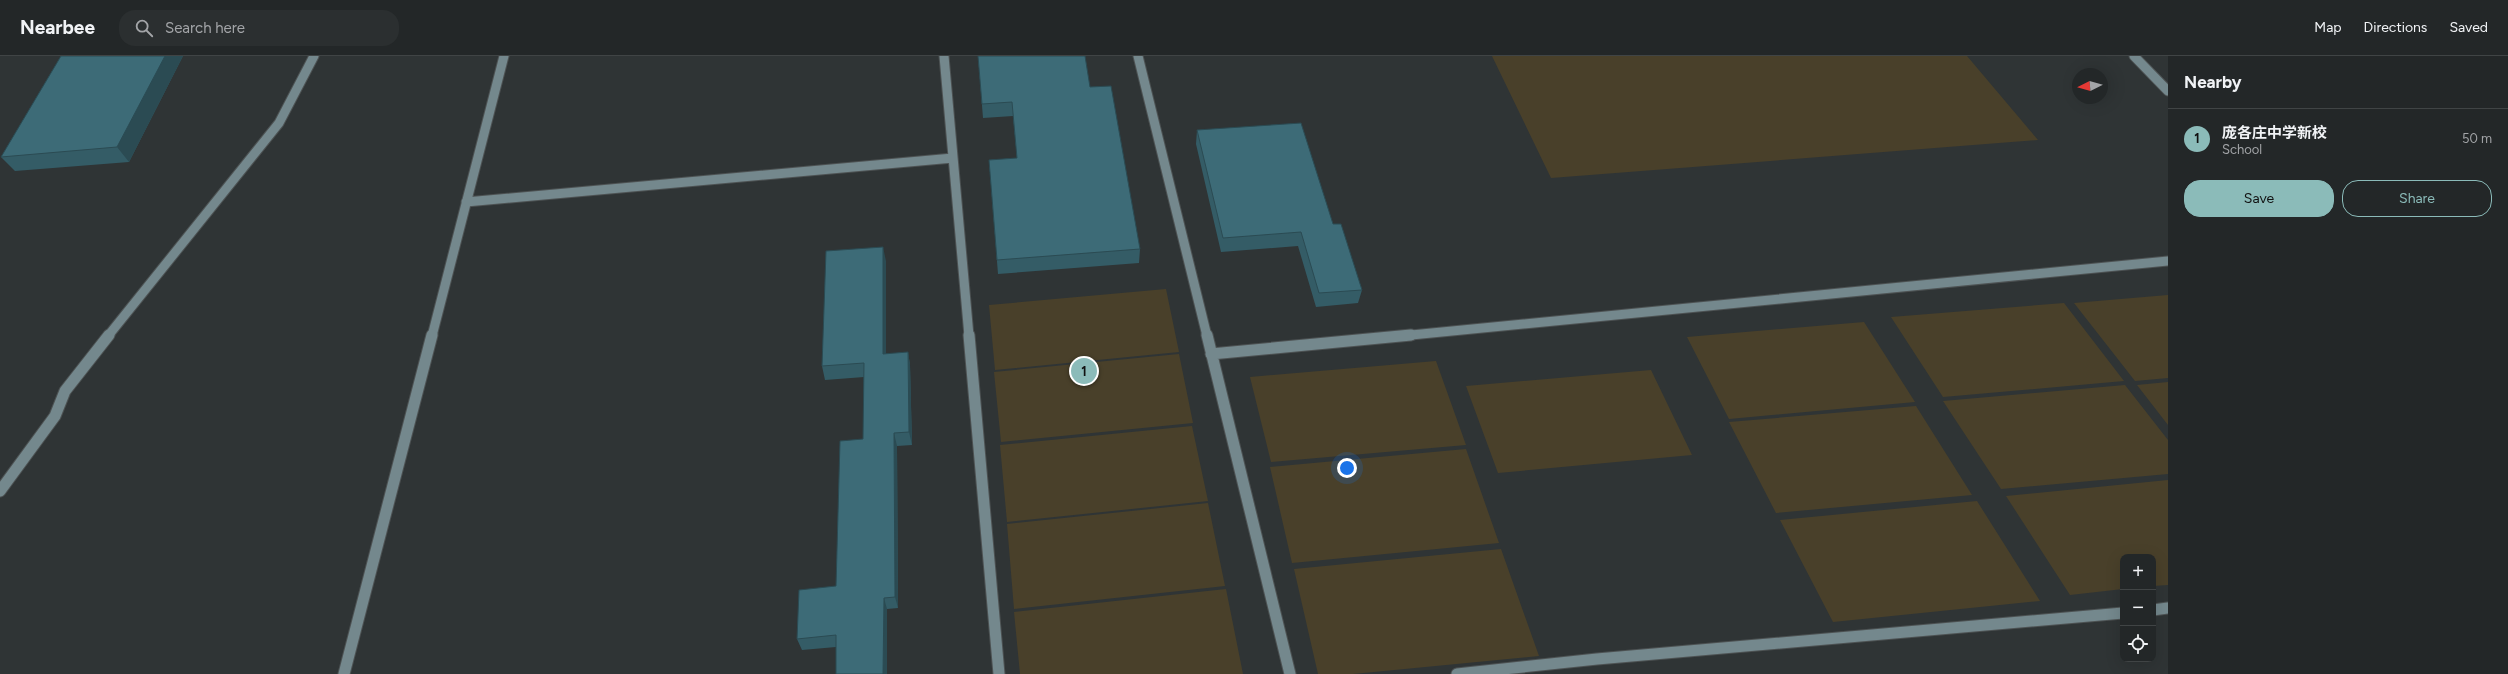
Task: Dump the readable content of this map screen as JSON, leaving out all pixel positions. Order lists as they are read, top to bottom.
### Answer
{
  "north": "left",
  "page": {
    "header": "Nearbee",
    "search": "Search here",
    "nav": ["Map", "Directions", "Saved"],
    "heading": "Nearby",
    "list": [
      {
        "mark": "1",
        "name": "庞各庄中学新校",
        "note": "School",
        "value": "50 m"
      }
    ],
    "buttons": ["Save", "Share"],
    "pins": "1",
    "map_buttons": ["+", "−"]
  }
}
